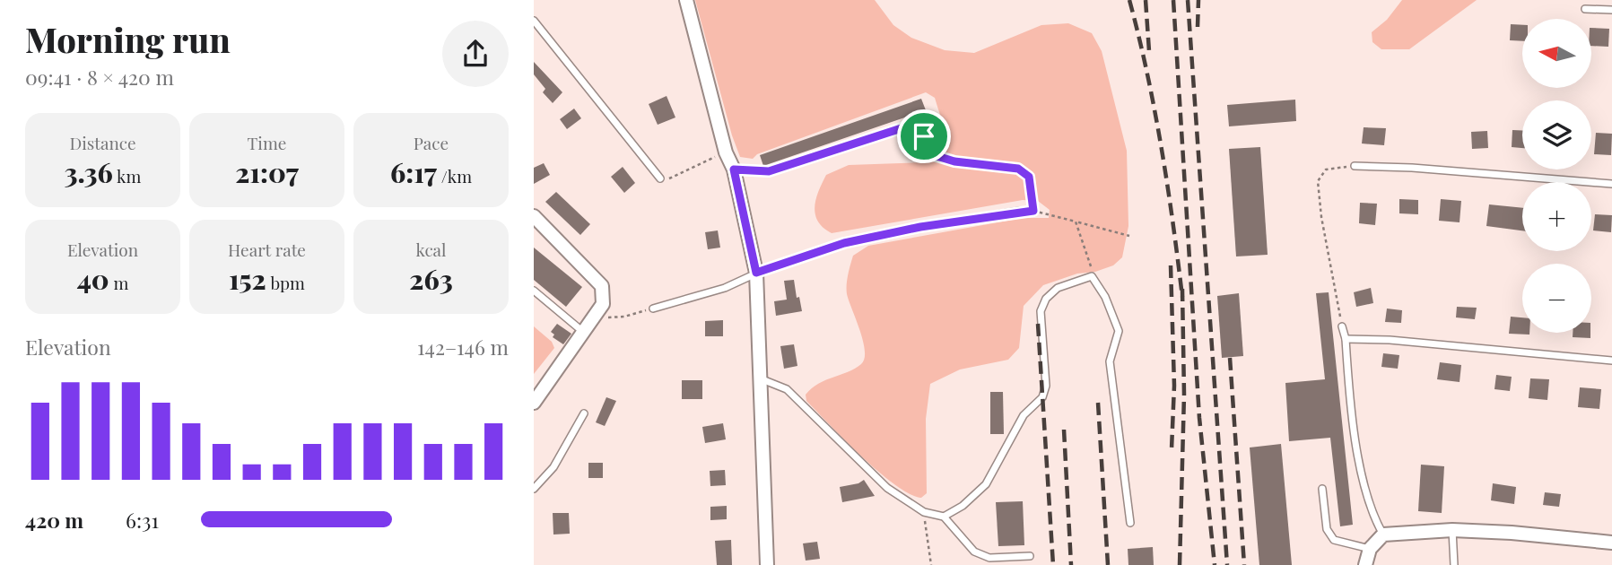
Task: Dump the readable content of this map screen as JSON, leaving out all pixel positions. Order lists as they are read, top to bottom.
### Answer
{
  "north": "left",
  "page": {
    "heading": ["Morning run", "09:41 · 8 × 420 m"],
    "map_buttons": ["+", "−"],
    "stats": [
      ["Distance", "3.36 km"],
      ["Time", "21:07"],
      ["Pace", "6:17 /km"],
      ["Elevation", "40 m"],
      ["Heart rate", "152 bpm"],
      ["kcal", "263"]
    ],
    "chart": ["Elevation", "142–146 m"],
    "list": [
      {
        "name": "420 m",
        "note": "6:31"
      }
    ]
  }
}
